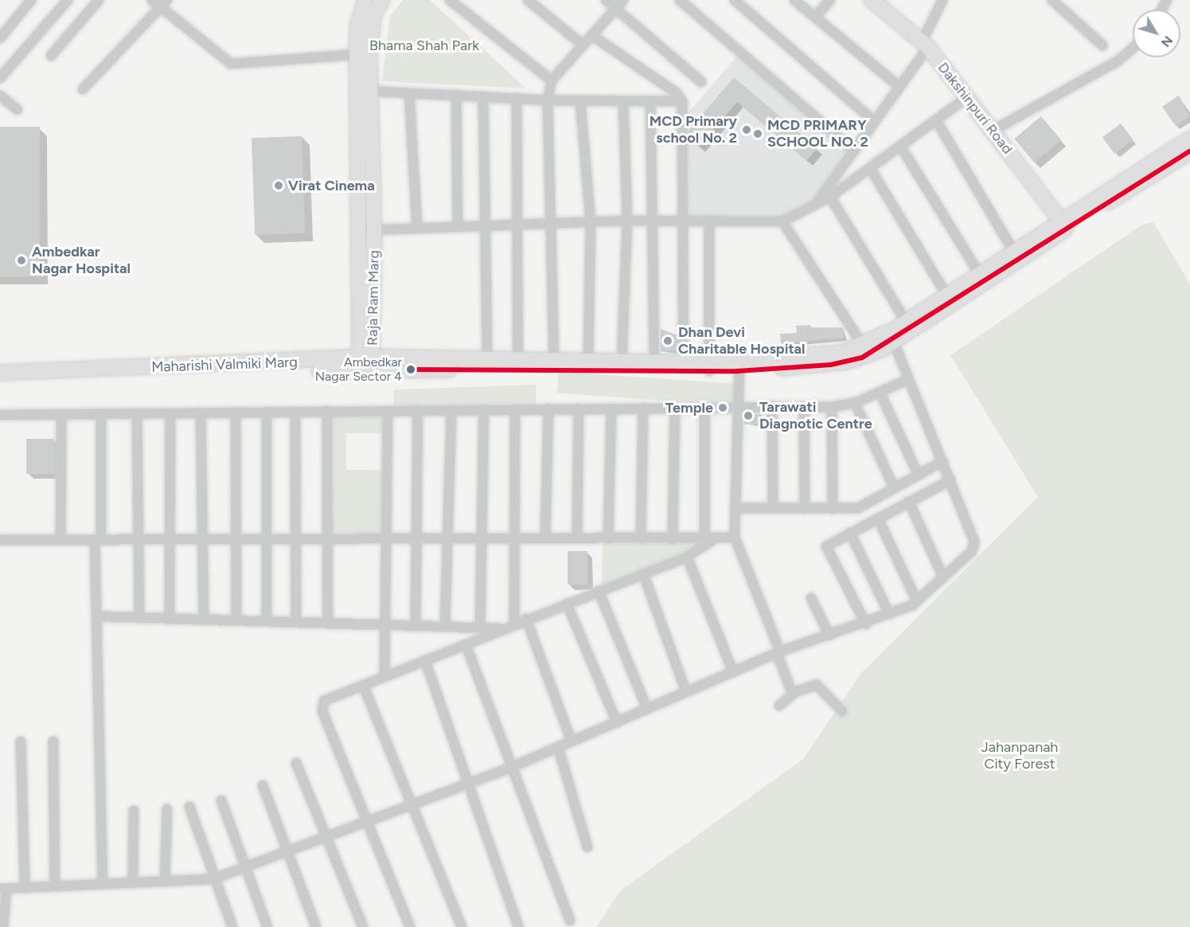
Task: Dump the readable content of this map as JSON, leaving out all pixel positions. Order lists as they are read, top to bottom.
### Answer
{
  "streets": {
    "street": ["Dakshinpuri Road", "Raja Ram Marg", "Maharishi Valmiki Marg"]
  },
  "crossings": [
    ["Dakshinpuri Road", "Maharishi Valmiki Marg"],
    ["Raja Ram Marg", "Maharishi Valmiki Marg"]
  ],
  "parks": ["Bhama Shah Park", "Jahanpanah City Forest"],
  "places": [
    "MCD Primary school No. 2",
    "MCD PRIMARY SCHOOL NO. 2",
    "Virat Cinema",
    "Ambedkar Nagar Hospital",
    "Dhan Devi Charitable Hospital",
    "Ambedkar Nagar Sector 4",
    "Temple",
    "Tarawati Diagnotic Centre"
  ],
  "north": "bottom right"
}
